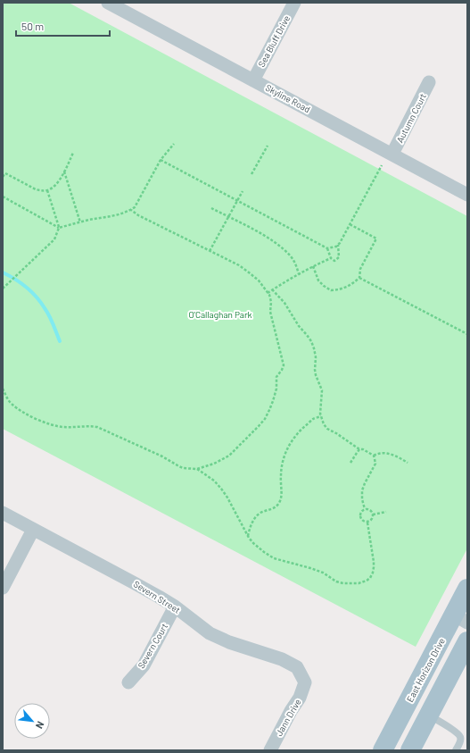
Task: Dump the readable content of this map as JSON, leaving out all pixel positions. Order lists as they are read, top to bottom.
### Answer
{
  "streets": {
    "main road": ["East Horizon Drive"],
    "street": [
      "Sea Bluff Drive",
      "Skyline Road",
      "Autumn Court",
      "Severn Street",
      "Severn Court",
      "Jann Drive"
    ]
  },
  "crossings": [
    ["Sea Bluff Drive", "Skyline Road"],
    ["Skyline Road", "Autumn Court"],
    ["Severn Street", "Severn Court"],
    ["Severn Street", "Jann Drive"]
  ],
  "parks": ["O'Callaghan Park"],
  "scale_bar": "50 m",
  "north": "bottom right"
}
